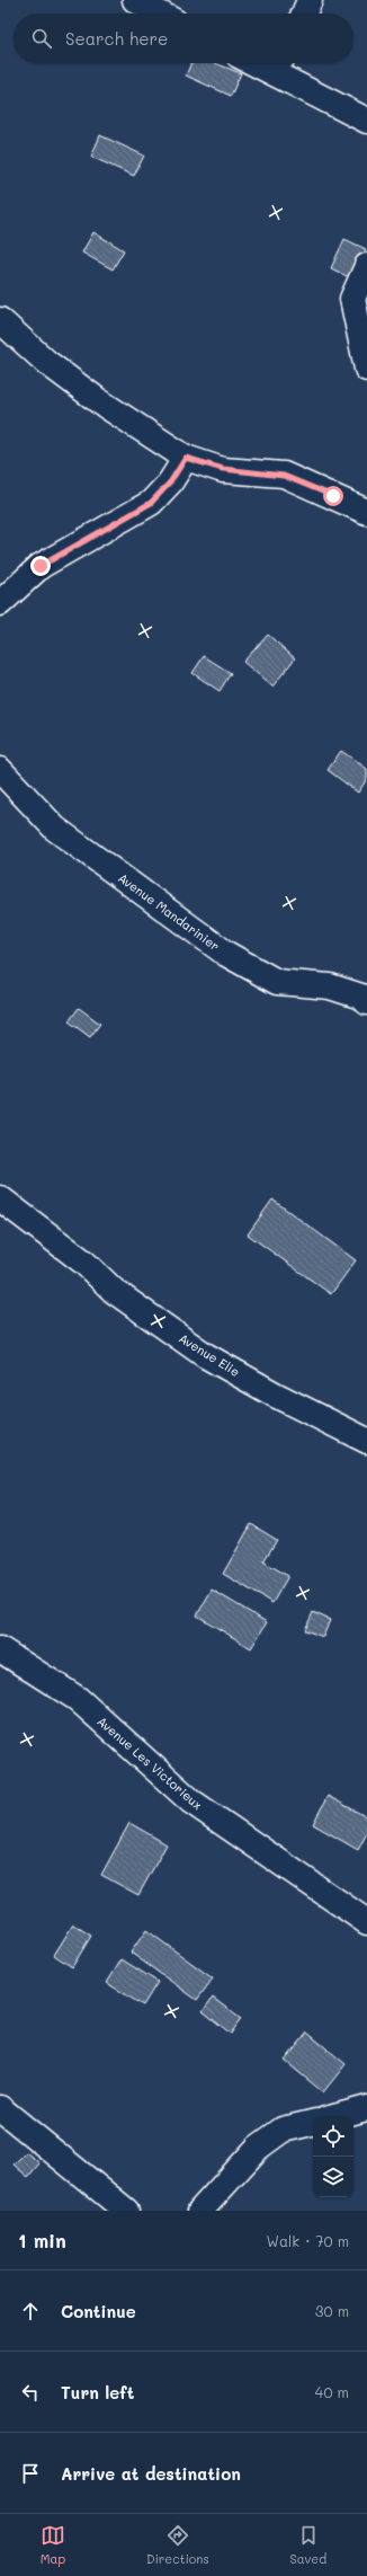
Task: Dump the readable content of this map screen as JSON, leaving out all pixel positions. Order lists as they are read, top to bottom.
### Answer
{
  "streets": {
    "street": ["Avenue Mandarinier", "Avenue Elie", "Avenue Les Victorieux"]
  },
  "page": {
    "search": "Search here",
    "heading": ["1 min", "Walk · 70 m"],
    "list": [
      ["Continue", "30 m"],
      ["Turn left", "40 m"],
      "Arrive at destination"
    ],
    "nav": ["Map", "Directions", "Saved"]
  }
}
